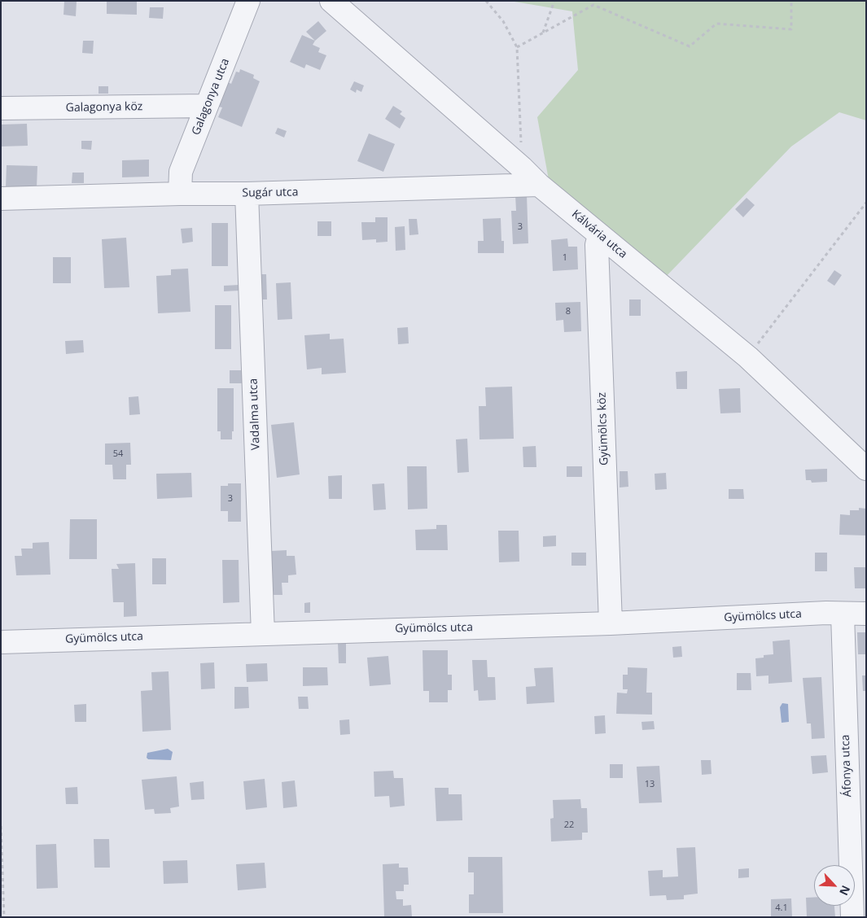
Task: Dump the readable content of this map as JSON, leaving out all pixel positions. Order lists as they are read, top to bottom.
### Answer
{
  "streets": {
    "street": [
      "Galagonya utca",
      "Galagonya köz",
      "Sugár utca",
      "Kálvária utca",
      "Vadalma utca",
      "Gyümölcs köz",
      "Gyümölcs utca",
      "Áfonya utca"
    ]
  },
  "crossings": [
    ["Galagonya utca", "Galagonya köz"],
    ["Galagonya utca", "Sugár utca"],
    ["Sugár utca", "Kálvária utca"],
    ["Sugár utca", "Vadalma utca"],
    ["Kálvária utca", "Gyümölcs köz"],
    ["Vadalma utca", "Gyümölcs utca"],
    ["Gyümölcs köz", "Gyümölcs utca"],
    ["Gyümölcs utca", "Áfonya utca"]
  ],
  "house_numbers": [
    "3",
    "1",
    "8",
    "54",
    "3",
    "13",
    "22",
    "4.1"
  ],
  "north": "bottom right"
}
